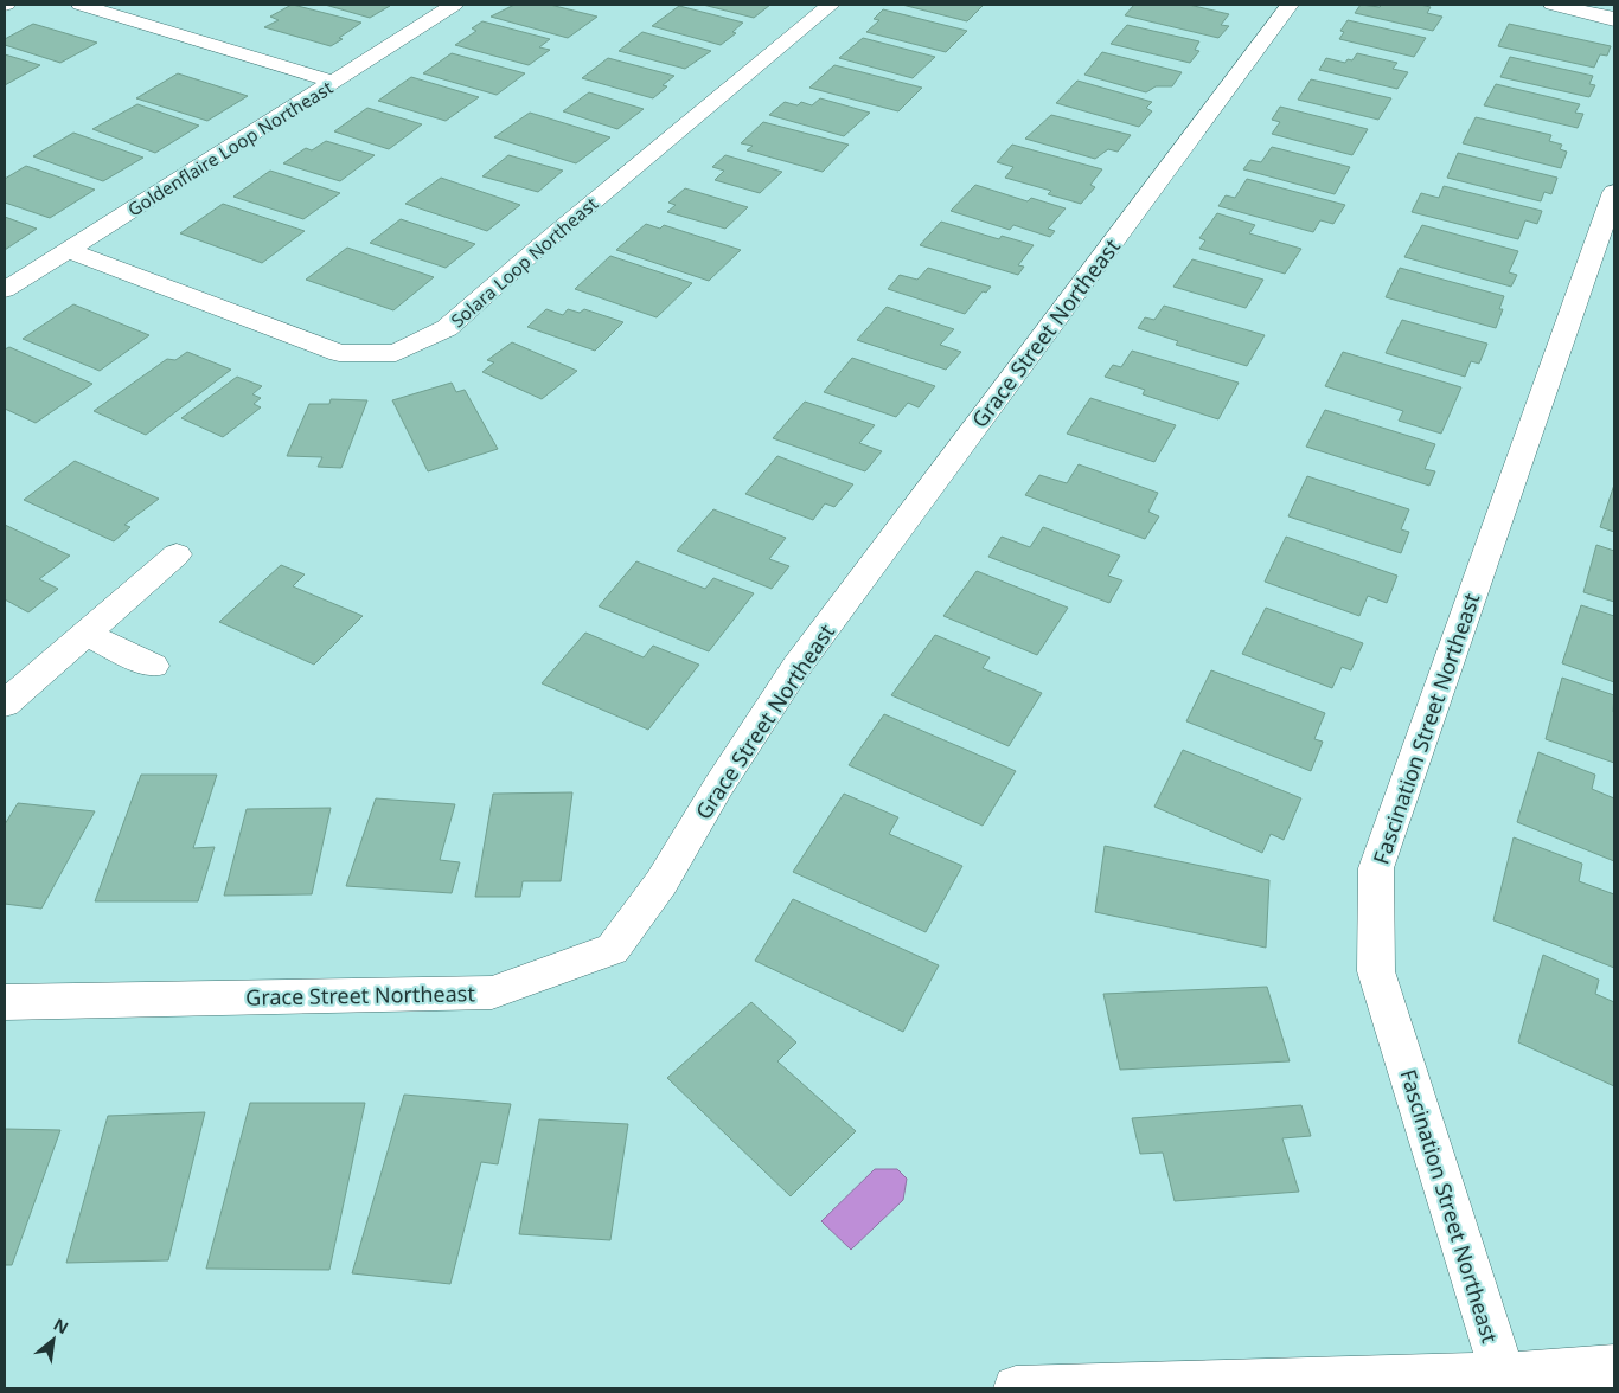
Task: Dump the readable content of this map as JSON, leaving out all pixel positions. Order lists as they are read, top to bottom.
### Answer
{
  "streets": {
    "street": [
      "Goldenflaire Loop Northeast",
      "Solara Loop Northeast",
      "Grace Street Northeast",
      "Fascination Street Northeast"
    ]
  },
  "crossings": [
    ["Goldenflaire Loop Northeast", "Solara Loop Northeast"]
  ],
  "north": "top right"
}
